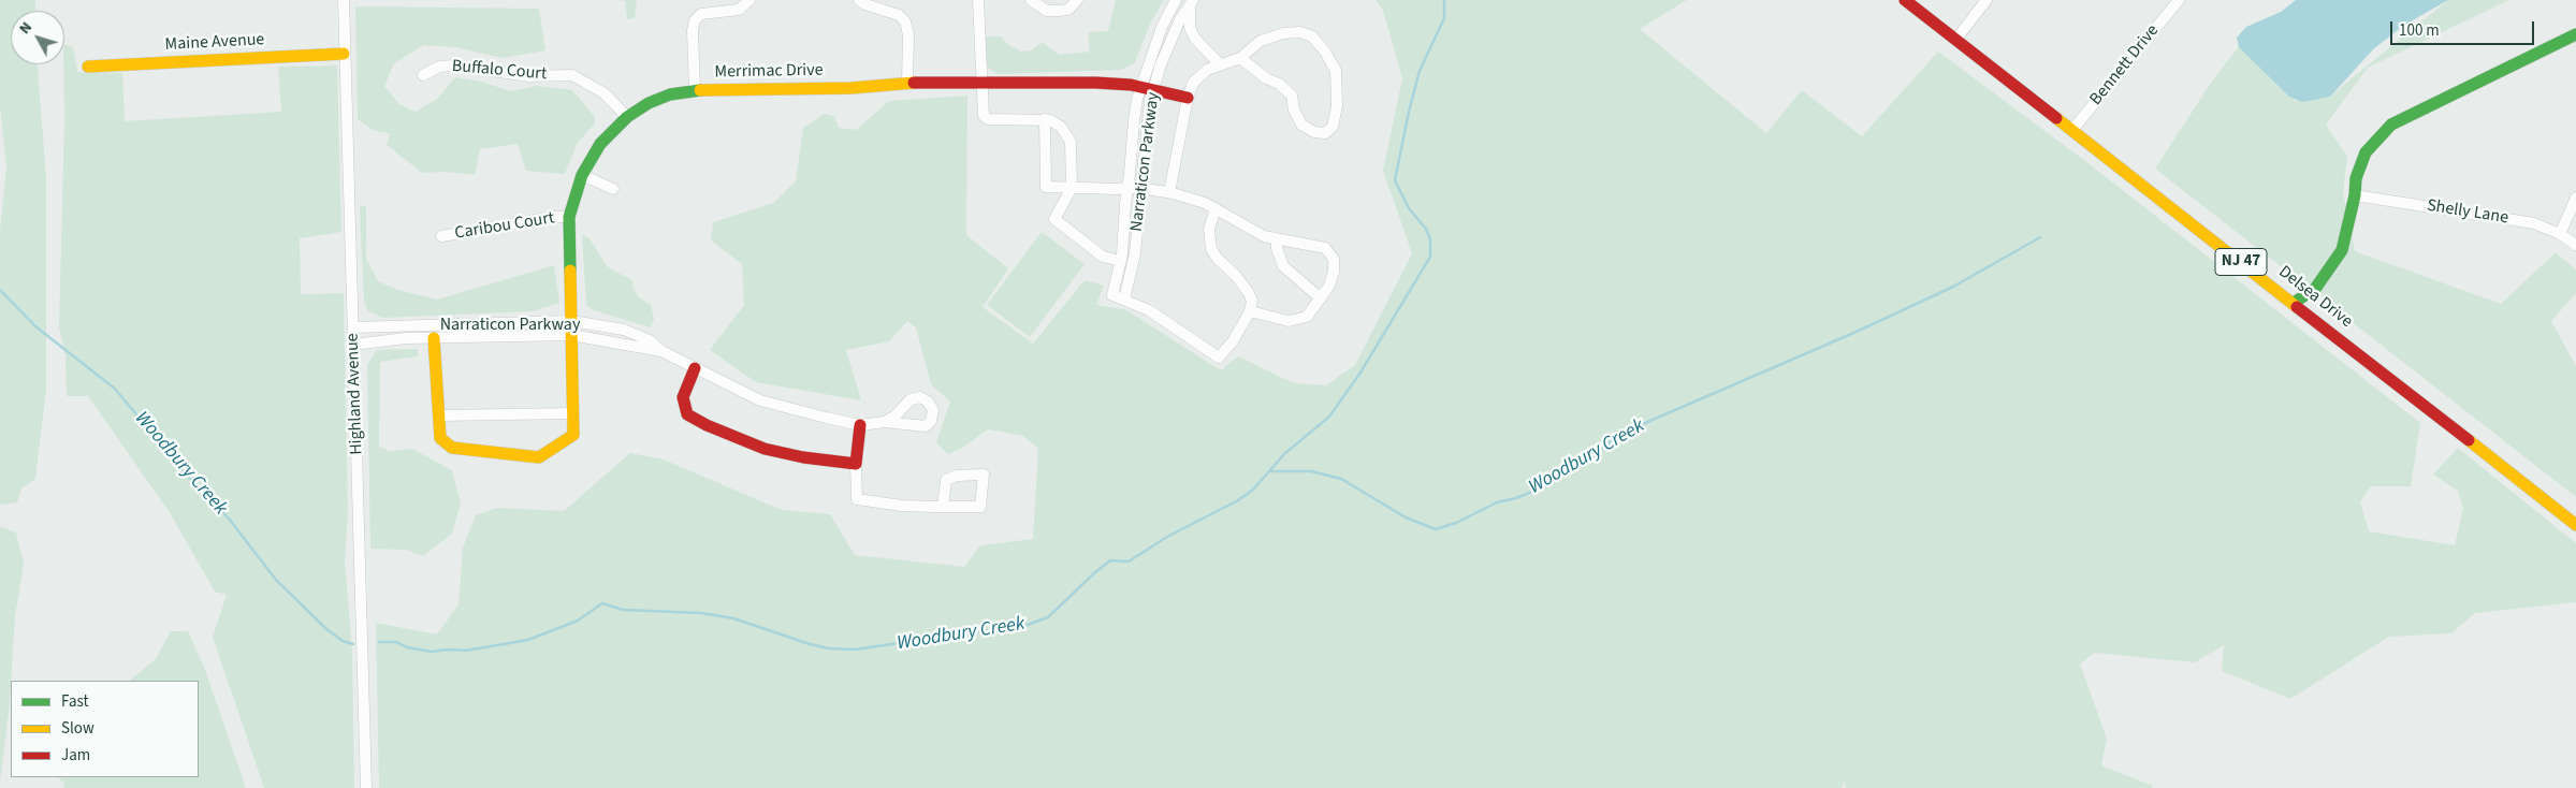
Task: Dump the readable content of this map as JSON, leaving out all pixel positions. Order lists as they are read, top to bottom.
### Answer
{
  "streets": {
    "street": [
      "Maine Avenue",
      "Bennett Drive",
      "Buffalo Court",
      "Merrimac Drive",
      "Narraticon Parkway",
      "Shelly Lane",
      "Caribou Court",
      "NJ 47",
      "Delsea Drive",
      "Highland Avenue"
    ]
  },
  "crossings": [
    ["Maine Avenue", "Highland Avenue"],
    ["Bennett Drive", "Delsea Drive"],
    ["Buffalo Court", "Merrimac Drive"],
    ["Merrimac Drive", "Narraticon Parkway"],
    ["Merrimac Drive", "Caribou Court"],
    ["Narraticon Parkway", "Highland Avenue"]
  ],
  "water": ["Woodbury Creek"],
  "legend": ["Fast", "Slow", "Jam"],
  "scale_bar": "100 m",
  "north": "top left"
}
